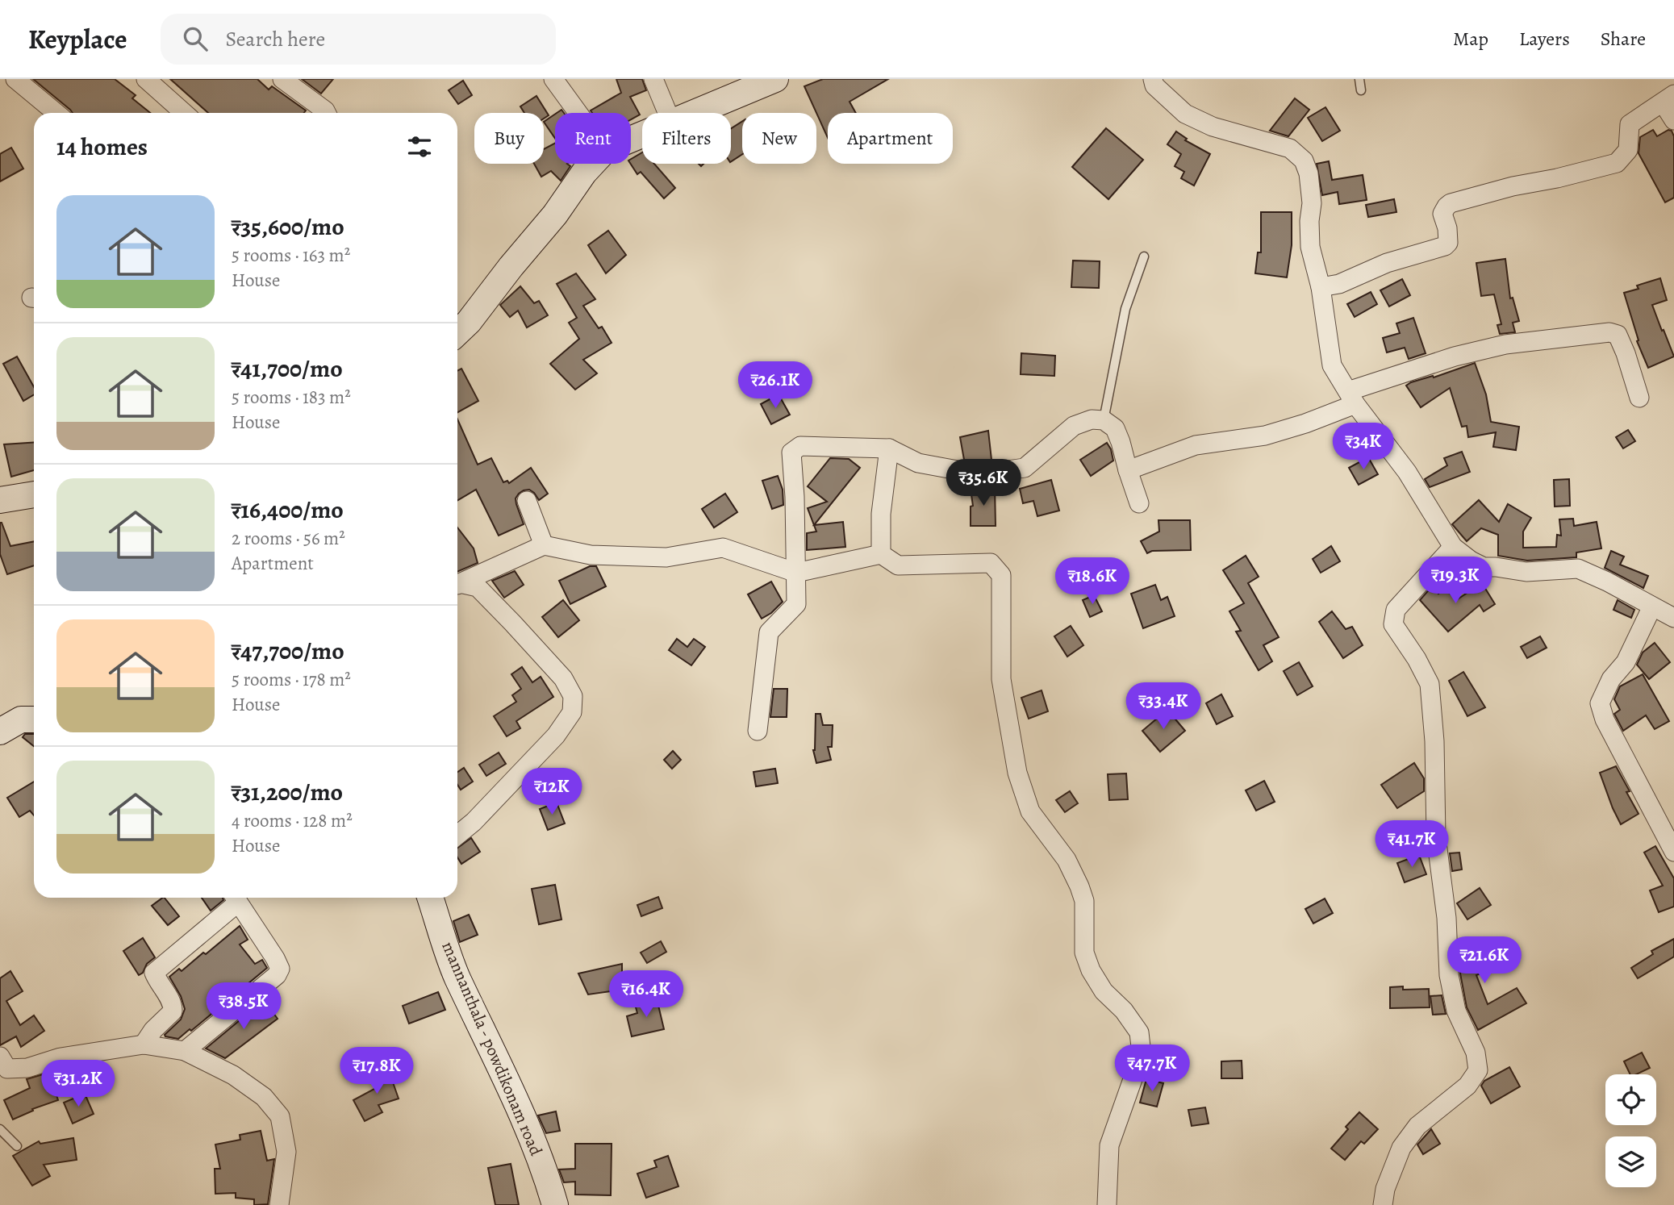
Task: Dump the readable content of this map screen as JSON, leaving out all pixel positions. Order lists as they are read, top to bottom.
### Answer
{
  "streets": {
    "main road": ["mannanthala - powdikonam road"]
  },
  "page": {
    "header": "Keyplace",
    "search": "Search here",
    "nav": ["Map", "Layers", "Share"],
    "chip": [
      "Buy",
      "Rent",
      "Filters",
      "New",
      "Apartment"
    ],
    "heading": "14 homes",
    "list": [
      {
        "name": "₹35,600/mo",
        "note": "5 rooms · 163 m² · House"
      },
      {
        "name": "₹41,700/mo",
        "note": "5 rooms · 183 m² · House"
      },
      {
        "name": "₹16,400/mo",
        "note": "2 rooms · 56 m² · Apartment"
      },
      {
        "name": "₹47,700/mo",
        "note": "5 rooms · 178 m² · House"
      },
      {
        "name": "₹31,200/mo",
        "note": "4 rooms · 128 m² · House"
      }
    ],
    "price": [
      "₹26.1K",
      "₹34K",
      "₹35.6K",
      "₹19.3K",
      "₹18.6K",
      "₹33.4K",
      "₹12K",
      "₹41.7K",
      "₹21.6K",
      "₹16.4K",
      "₹38.5K",
      "₹47.7K",
      "₹17.8K",
      "₹31.2K"
    ]
  }
}
